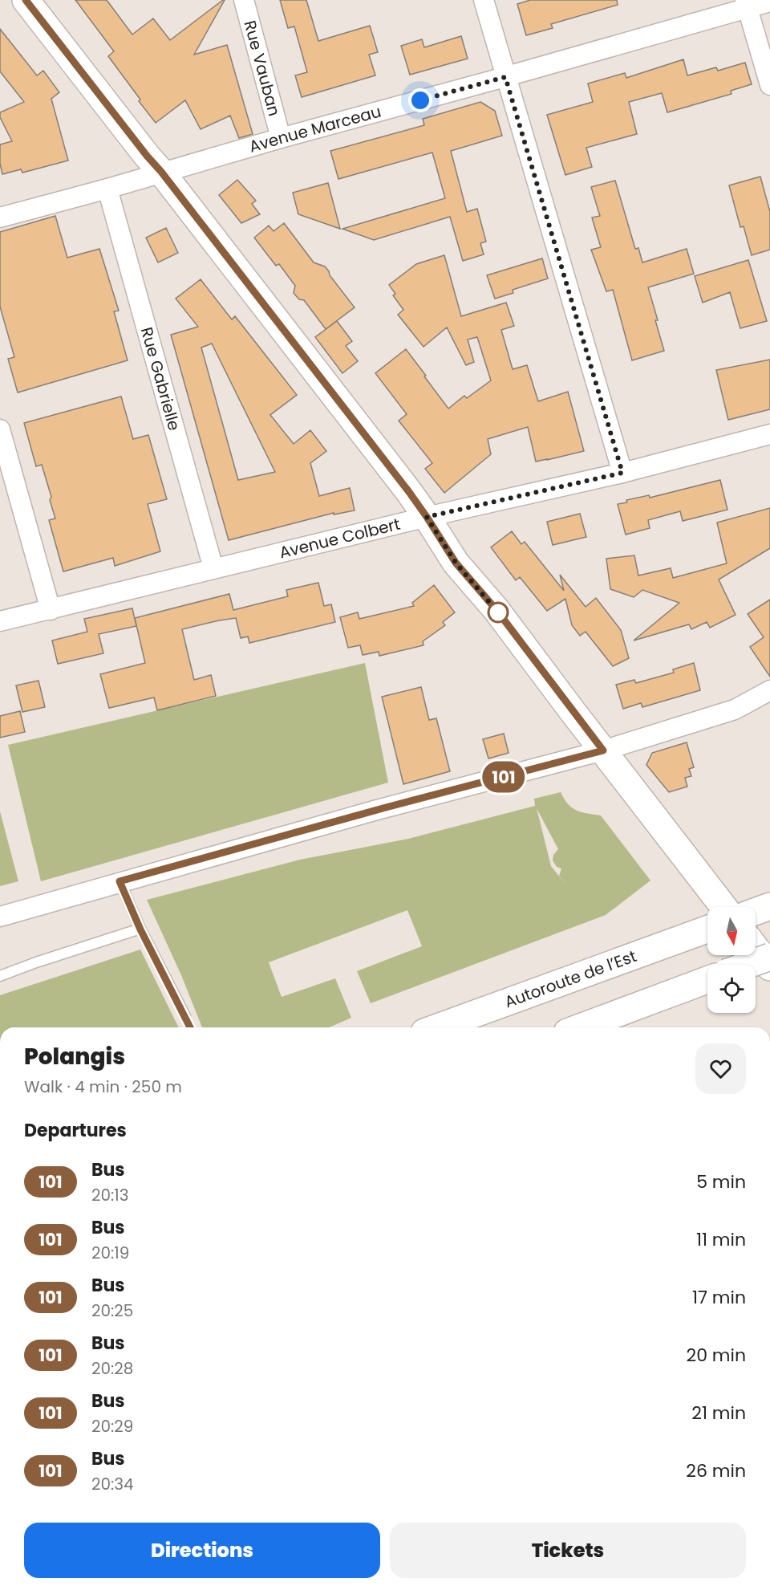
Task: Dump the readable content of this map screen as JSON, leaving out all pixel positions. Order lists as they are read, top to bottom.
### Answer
{
  "streets": {
    "main road": ["Autoroute de l’Est"],
    "street": [
      "Rue Vauban",
      "Avenue Marceau",
      "Rue Gabrielle",
      "Avenue Colbert"
    ]
  },
  "crossings": [
    ["Rue Vauban", "Avenue Marceau"],
    ["Avenue Marceau", "Rue Gabrielle"],
    ["Rue Gabrielle", "Avenue Colbert"]
  ],
  "lines": ["bus line 101"],
  "north": "bottom",
  "page": {
    "on_map": "101",
    "heading": [
      ["Polangis", "Walk · 4 min · 250 m"],
      "Departures"
    ],
    "list": [
      {
        "mark": "101",
        "name": "Bus",
        "note": "20:13",
        "value": "5 min"
      },
      {
        "mark": "101",
        "name": "Bus",
        "note": "20:19",
        "value": "11 min"
      },
      {
        "mark": "101",
        "name": "Bus",
        "note": "20:25",
        "value": "17 min"
      },
      {
        "mark": "101",
        "name": "Bus",
        "note": "20:28",
        "value": "20 min"
      },
      {
        "mark": "101",
        "name": "Bus",
        "note": "20:29",
        "value": "21 min"
      },
      {
        "mark": "101",
        "name": "Bus",
        "note": "20:34",
        "value": "26 min"
      }
    ],
    "buttons": ["Directions", "Tickets"]
  }
}
